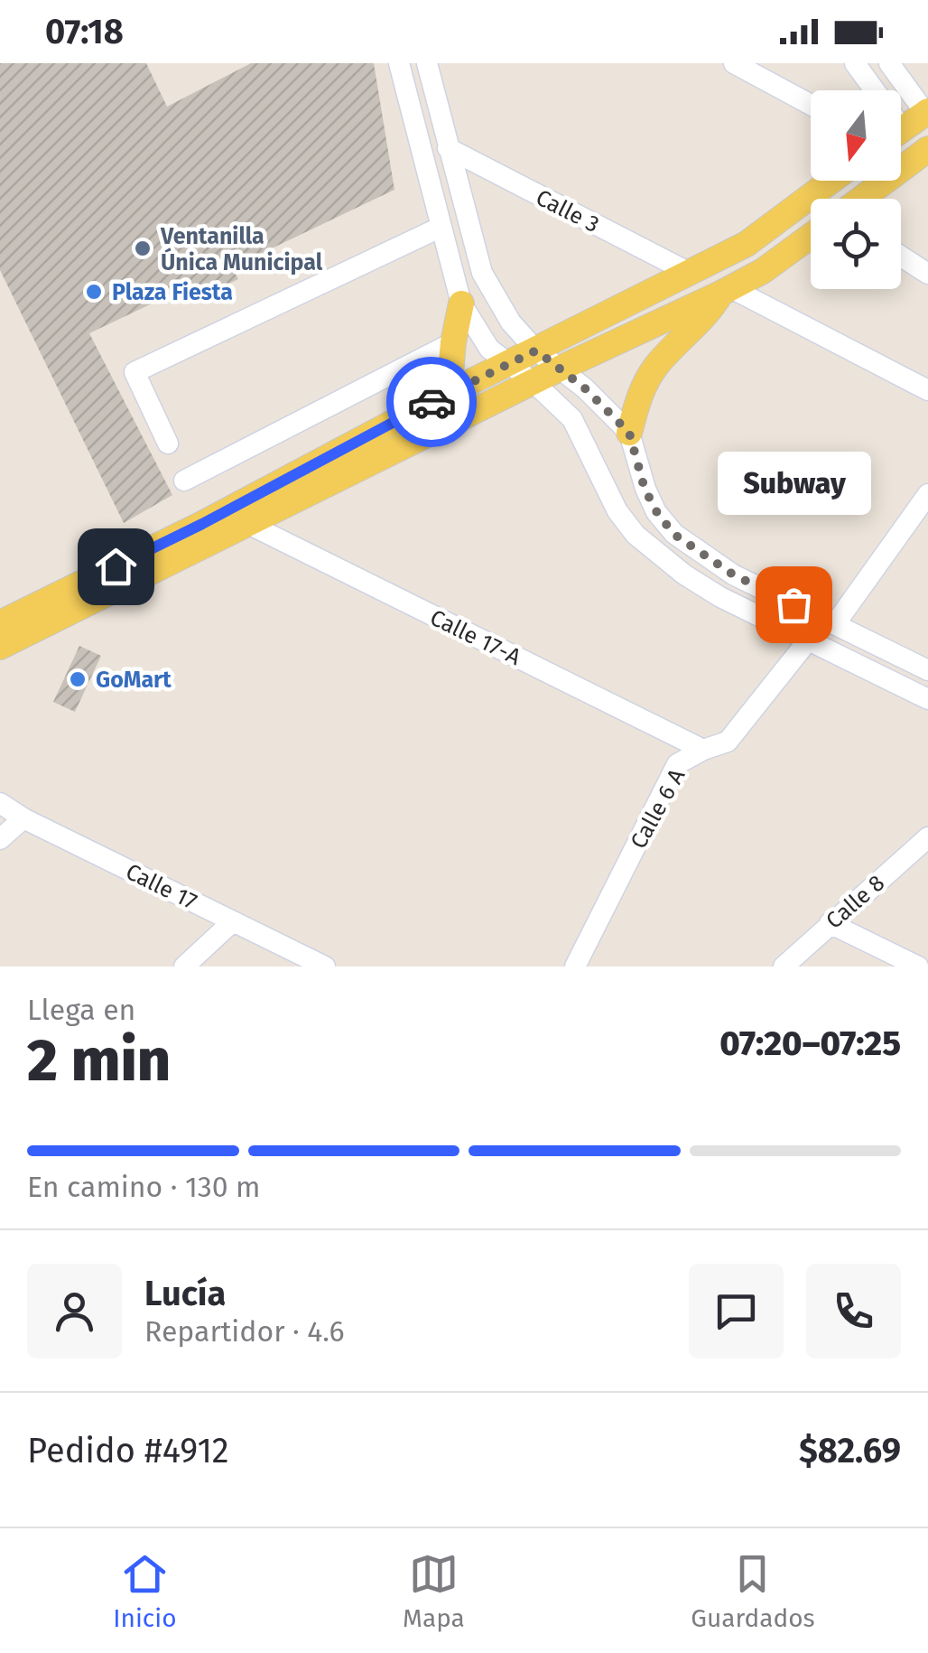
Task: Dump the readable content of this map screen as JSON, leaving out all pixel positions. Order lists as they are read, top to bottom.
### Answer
{
  "streets": {
    "street": [
      "Calle 3",
      "Calle 17-A",
      "Calle 6 A",
      "Calle 17",
      "Calle 8"
    ]
  },
  "crossings": [
    ["Calle 17-A", "Calle 6 A"]
  ],
  "places": [
    "Ventanilla Única Municipal",
    "Plaza Fiesta",
    "Subway",
    "GoMart"
  ],
  "north": "bottom",
  "page": {
    "status": "07:18",
    "bubble": "Subway",
    "heading": ["2 min", "Llega en", "07:20–07:25"],
    "panel": [
      "Lucía",
      "Repartidor · 4.6",
      "Pedido #4912",
      "$82.69"
    ],
    "bar": "En camino · 130 m",
    "tabs": ["Inicio", "Mapa", "Guardados"]
  }
}
